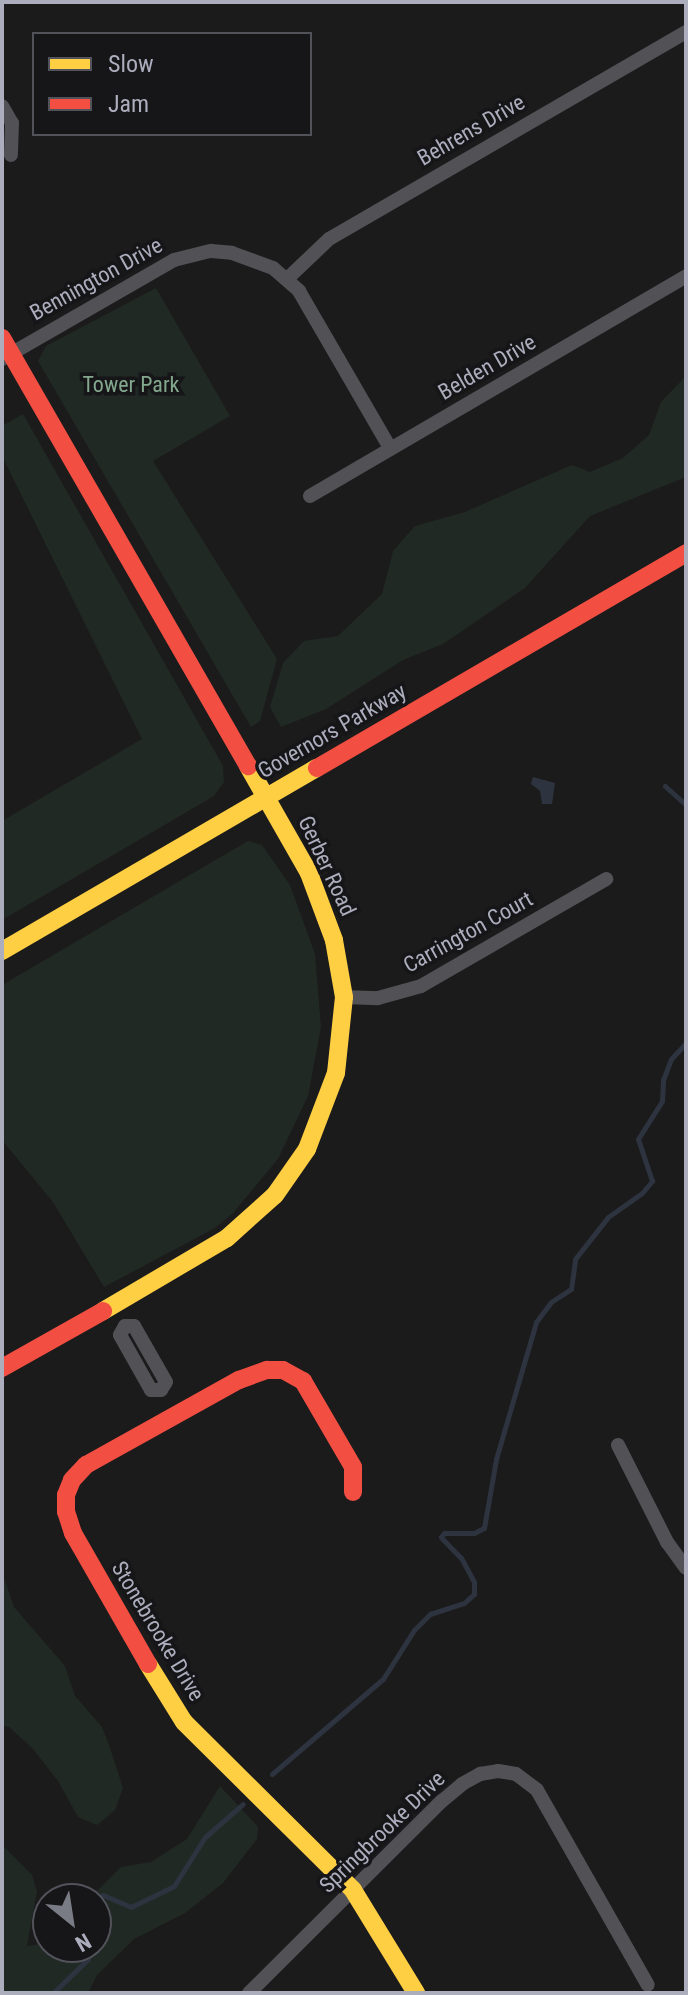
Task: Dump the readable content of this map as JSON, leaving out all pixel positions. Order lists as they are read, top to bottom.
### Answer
{
  "streets": {
    "street": [
      "Behrens Drive",
      "Bennington Drive",
      "Belden Drive",
      "Governors Parkway",
      "Gerber Road",
      "Carrington Court",
      "Stonebrooke Drive",
      "Springbrooke Drive"
    ]
  },
  "crossings": [
    ["Behrens Drive", "Bennington Drive"],
    ["Bennington Drive", "Belden Drive"],
    ["Bennington Drive", "Gerber Road"],
    ["Governors Parkway", "Gerber Road"],
    ["Gerber Road", "Carrington Court"],
    ["Stonebrooke Drive", "Springbrooke Drive"]
  ],
  "parks": ["Tower Park"],
  "legend": ["Slow", "Jam"],
  "north": "bottom right"
}
